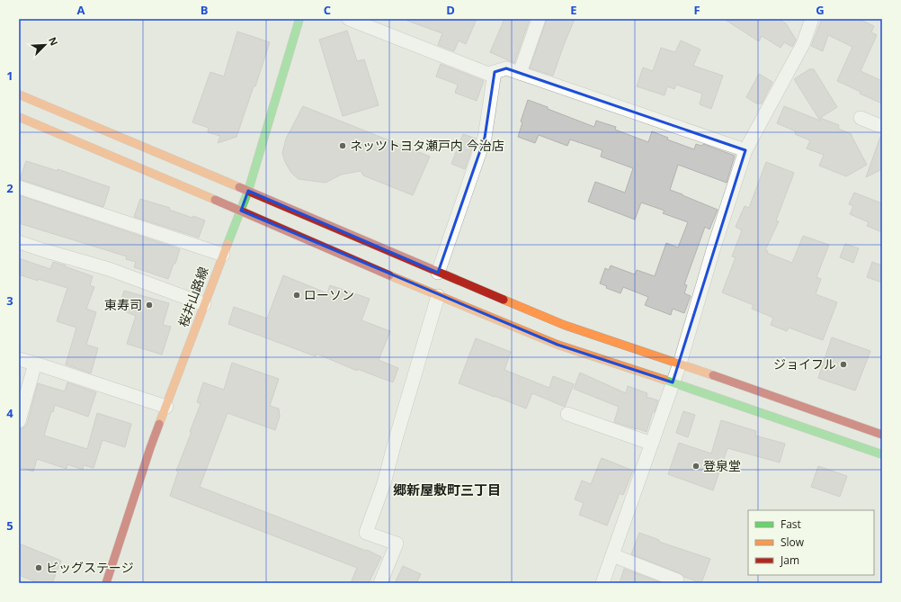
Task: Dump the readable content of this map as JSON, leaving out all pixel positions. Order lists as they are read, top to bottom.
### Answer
{
  "streets": {
    "street": ["桜井山路線"]
  },
  "districts": ["郷新屋敷町三丁目"],
  "places": [
    "ネッツトヨタ瀬戸内 今治店",
    "ローソン",
    "東寿司",
    "ジョイフル",
    "登泉堂",
    "ビッグステージ"
  ],
  "legend": ["Fast", "Slow", "Jam"],
  "north": "top right",
  "grid": {
    "columns": [
      "A",
      "B",
      "C",
      "D",
      "E",
      "F",
      "G"
    ],
    "rows": [
      "1",
      "2",
      "3",
      "4",
      "5"
    ]
  }
}
